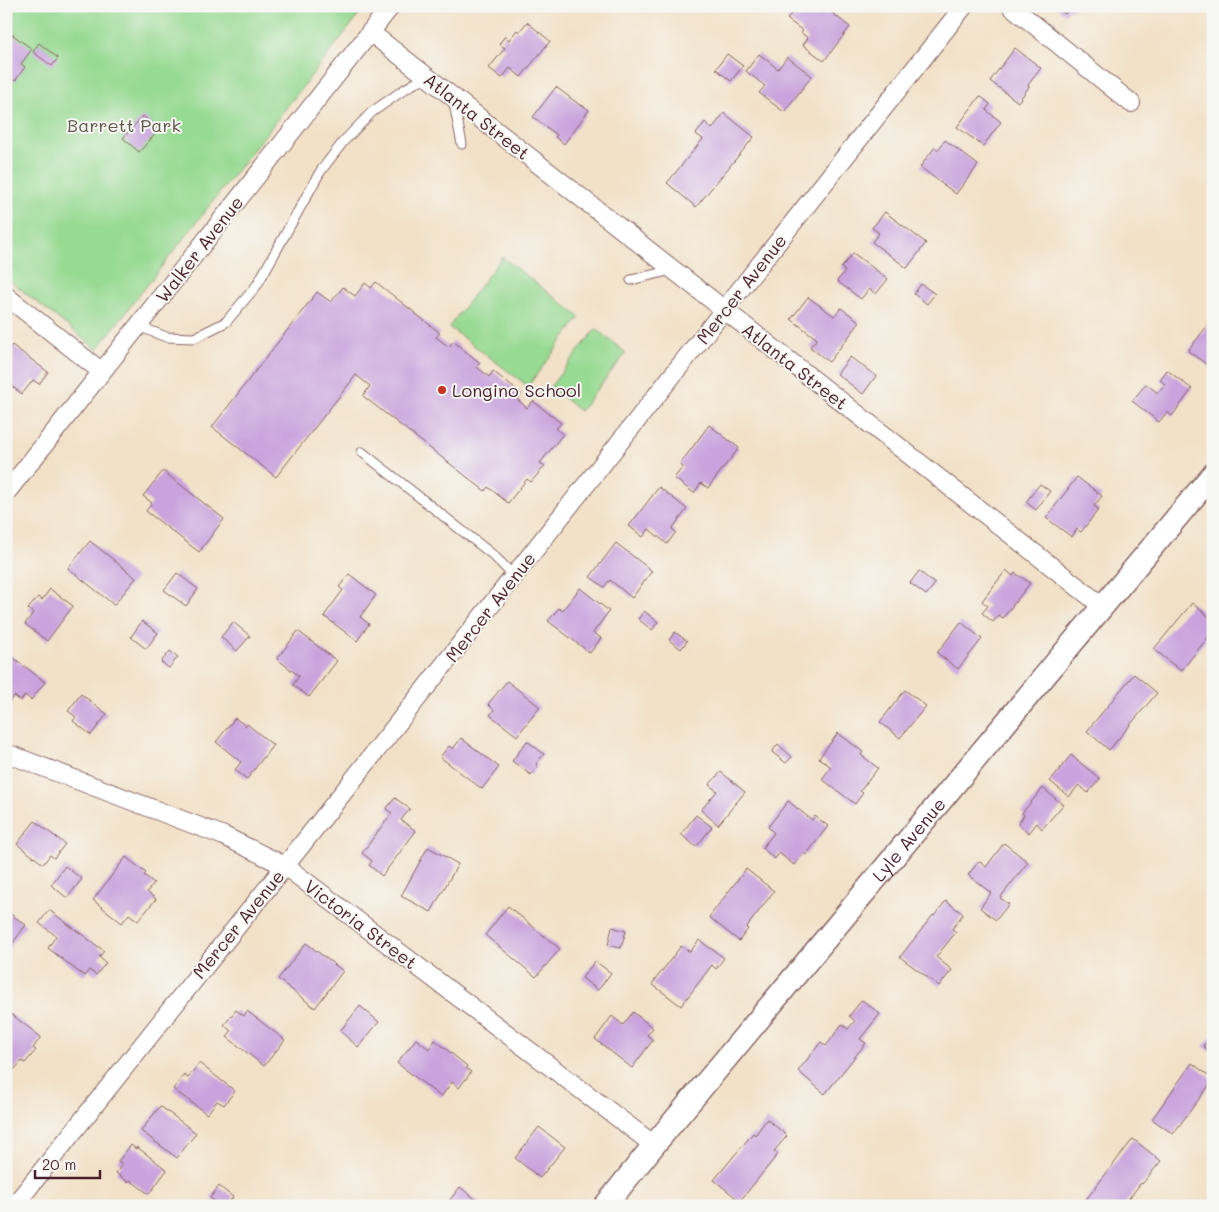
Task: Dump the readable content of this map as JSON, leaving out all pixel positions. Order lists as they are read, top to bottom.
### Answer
{
  "streets": {
    "street": [
      "Atlanta Street",
      "Walker Avenue",
      "Mercer Avenue",
      "Lyle Avenue",
      "Victoria Street"
    ]
  },
  "crossings": [
    ["Atlanta Street", "Walker Avenue"],
    ["Atlanta Street", "Mercer Avenue"],
    ["Atlanta Street", "Lyle Avenue"],
    ["Mercer Avenue", "Victoria Street"],
    ["Lyle Avenue", "Victoria Street"]
  ],
  "parks": ["Barrett Park"],
  "places": ["Longino School"],
  "scale_bar": "20 m"
}
